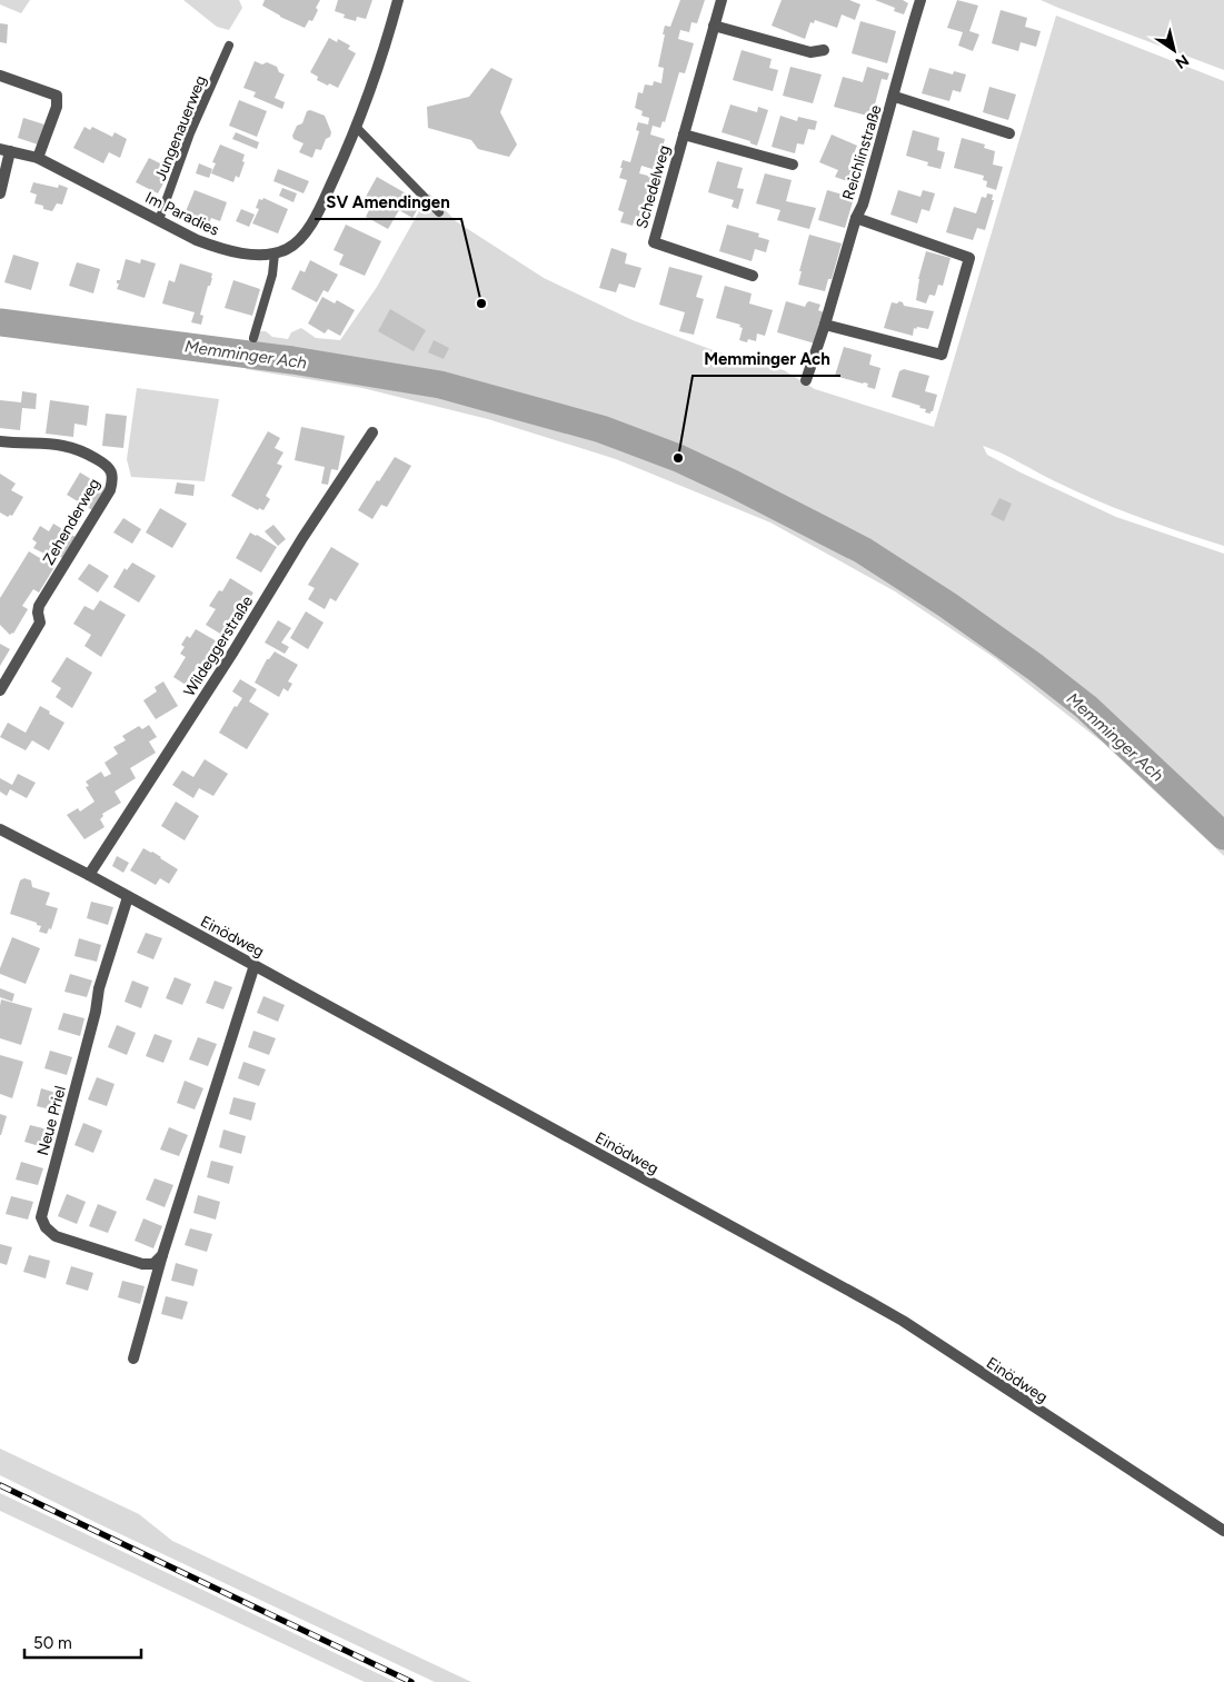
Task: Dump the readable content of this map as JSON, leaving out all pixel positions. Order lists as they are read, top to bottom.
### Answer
{
  "streets": {
    "street": [
      "Reichlinstraße",
      "Schedelweg",
      "Im Paradies",
      "Zehenderweg",
      "Wildeggerstraße",
      "Einödweg",
      "Neue Priel"
    ],
    "lane": ["Jungenauerweg"]
  },
  "crossings": [
    ["Jungenauerweg", "Im Paradies"],
    ["Wildeggerstraße", "Einödweg"],
    ["Einödweg", "Neue Priel"]
  ],
  "water": ["Memminger Ach"],
  "places": ["SV Amendingen", "Memminger Ach"],
  "scale_bar": "50 m",
  "north": "bottom right"
}
